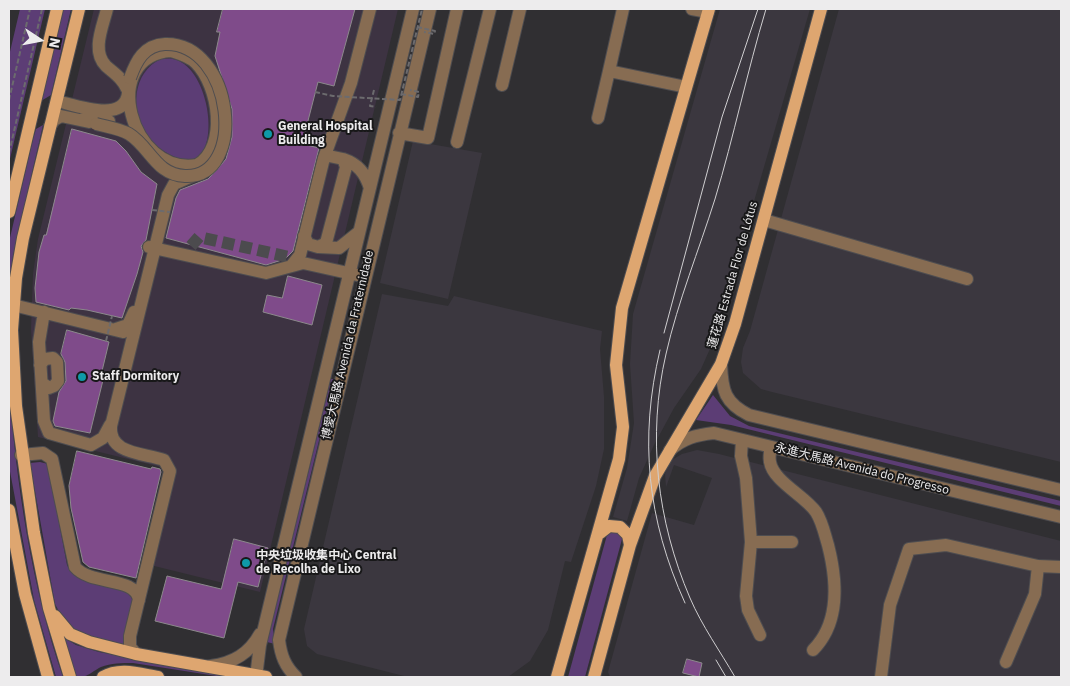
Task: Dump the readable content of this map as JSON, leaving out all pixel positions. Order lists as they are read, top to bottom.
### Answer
{
  "streets": {
    "main road": ["蓮花路 Estrada Flor de Lótus"],
    "street": ["博愛大馬路 Avenida da Fraternidade", "永進大馬路 Avenida do Progresso"]
  },
  "crossings": [
    ["蓮花路 Estrada Flor de Lótus", "永進大馬路 Avenida do Progresso"]
  ],
  "places": ["General Hospital Building", "Staff Dormitory", "中央垃圾收集中心 Central de Recolha de Lixo"],
  "north": "right"
}
